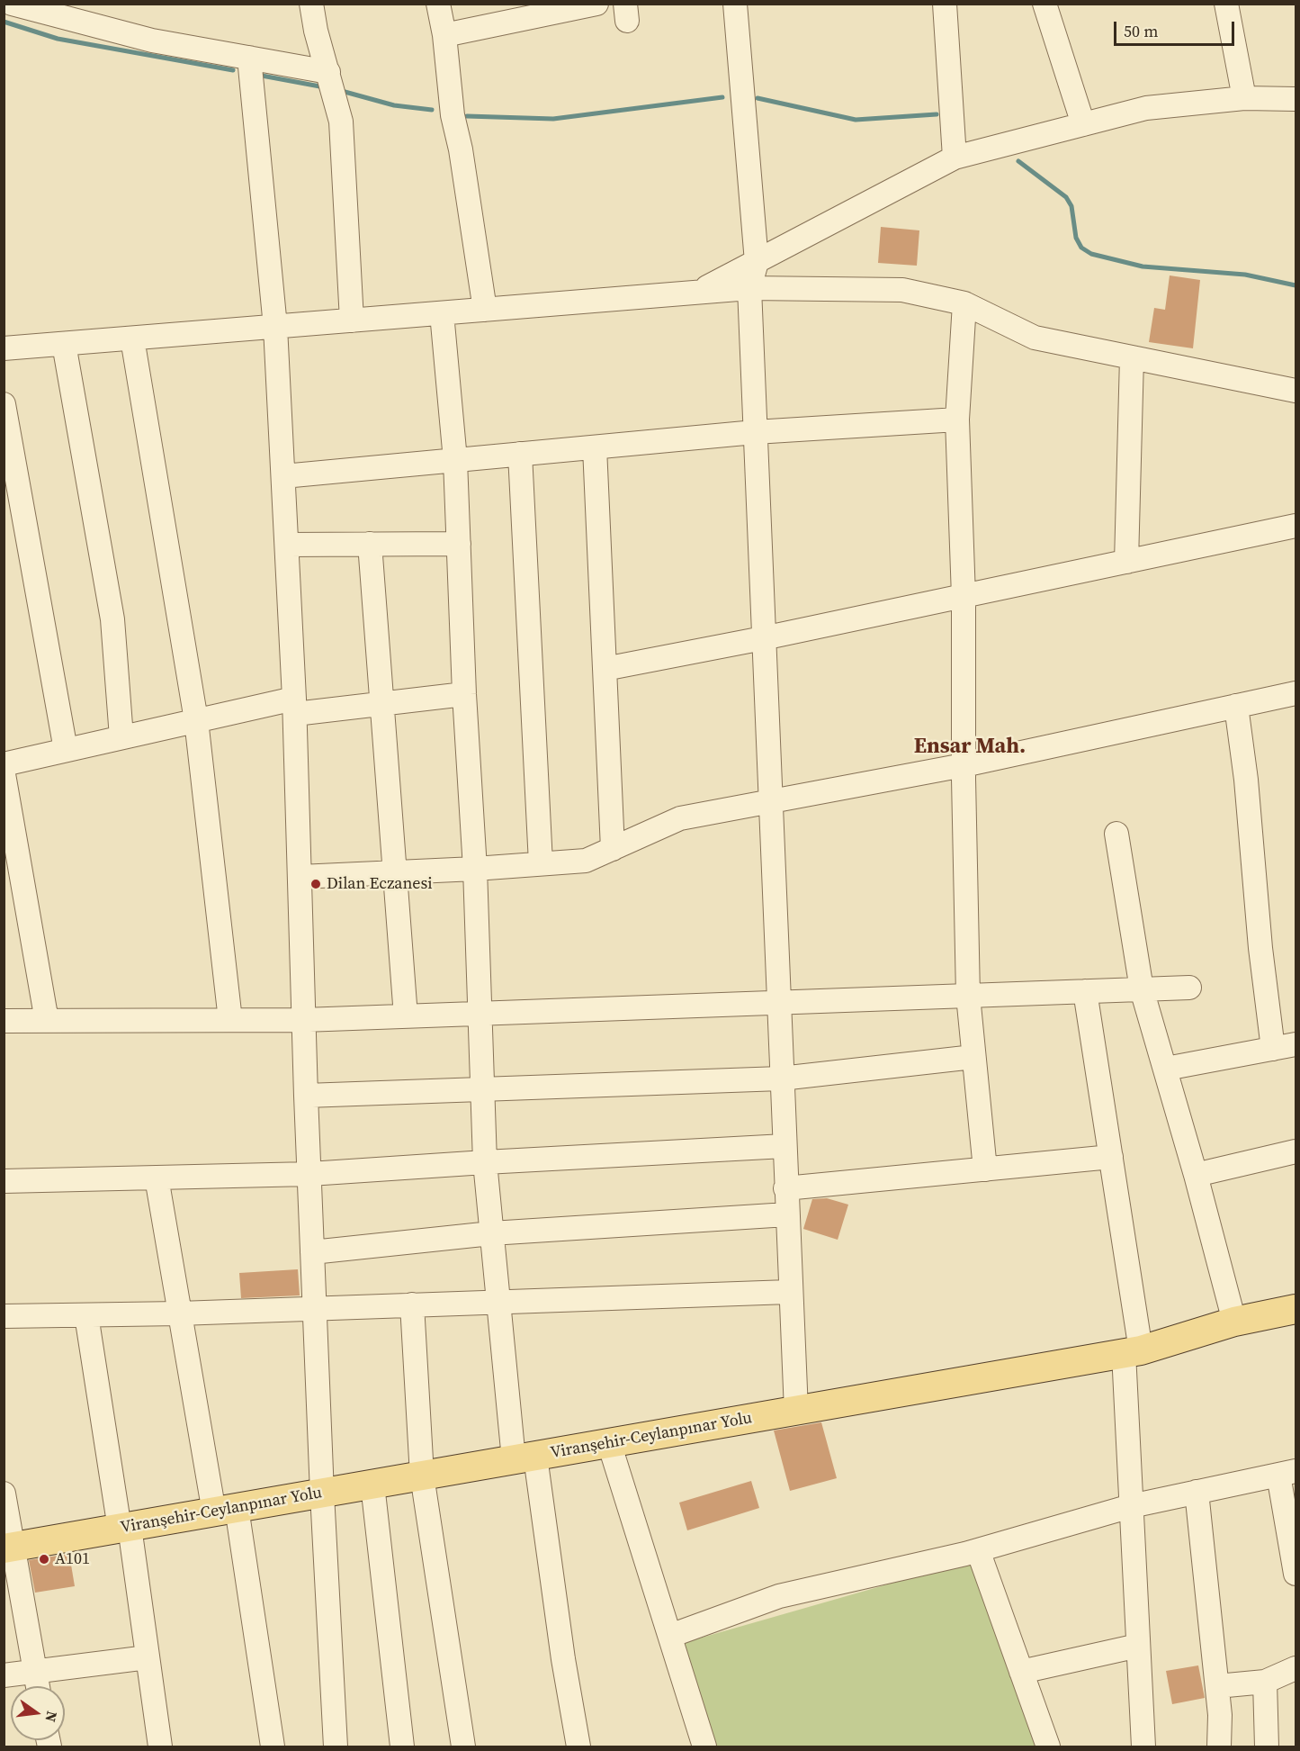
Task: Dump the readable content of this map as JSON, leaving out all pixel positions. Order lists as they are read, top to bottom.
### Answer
{
  "streets": {
    "main road": ["Viranşehir-Ceylanpınar Yolu"]
  },
  "districts": ["Ensar Mah."],
  "places": ["Dilan Eczanesi", "A101"],
  "scale_bar": "50 m",
  "north": "right"
}
